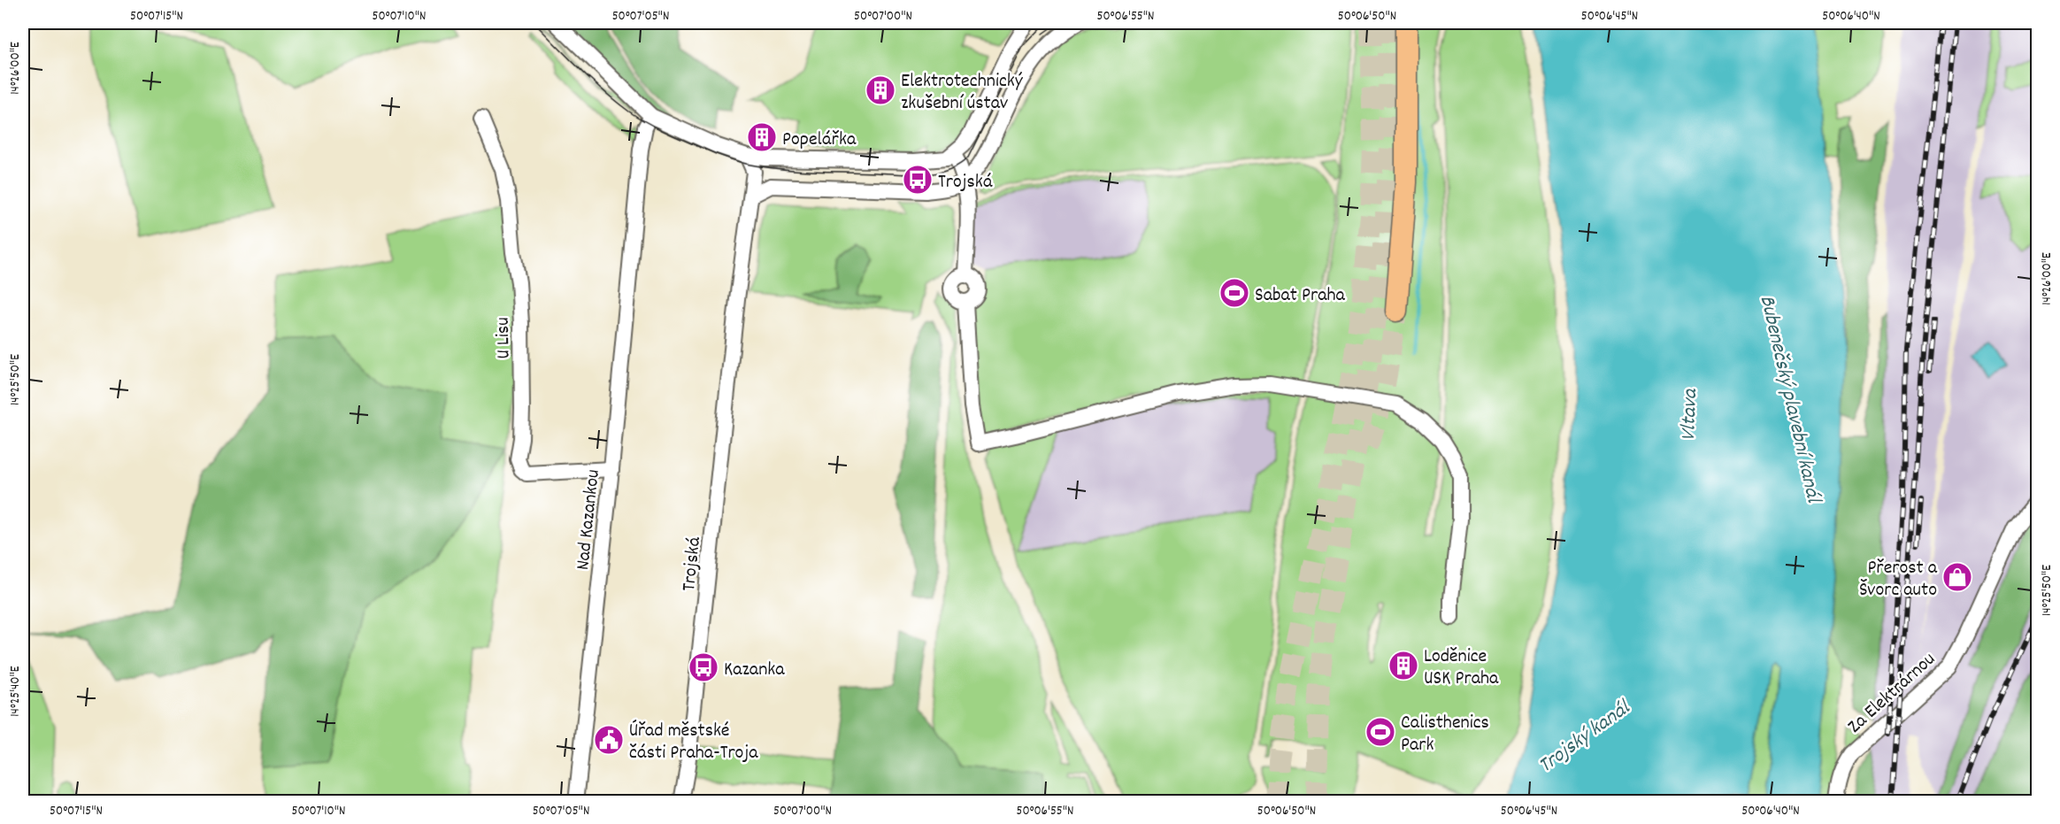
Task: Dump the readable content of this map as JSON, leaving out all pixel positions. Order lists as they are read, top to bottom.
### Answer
{
  "streets": {
    "street": [
      "U Lisu",
      "Nad Kazankou",
      "Trojská",
      "Za Elektrárnou"
    ]
  },
  "crossings": [
    ["U Lisu", "Nad Kazankou"]
  ],
  "water": ["Bubenečský plavební kanál", "Vltava", "Trojský kanál"],
  "places": {
    "building": ["Elektrotechnický zkušební ústav", "Popelářka", "Loděnice USK Praha"],
    "bus stop": ["Trojská", "Kazanka"],
    "sports": ["Sabat Praha", "Calisthenics Park"],
    "shop": ["Přerost a Švorc auto"],
    "public building": ["Úřad městské části Praha-Troja"]
  },
  "coordinates": [
    "50°07'15\"N",
    "50°07'10\"N",
    "50°07'05\"N",
    "50°07'00\"N",
    "50°06'55\"N",
    "50°06'50\"N",
    "50°06'45\"N",
    "50°06'40\"N",
    "14°26'00\"E",
    "14°25'50\"E",
    "14°25'40\"E"
  ]
}
